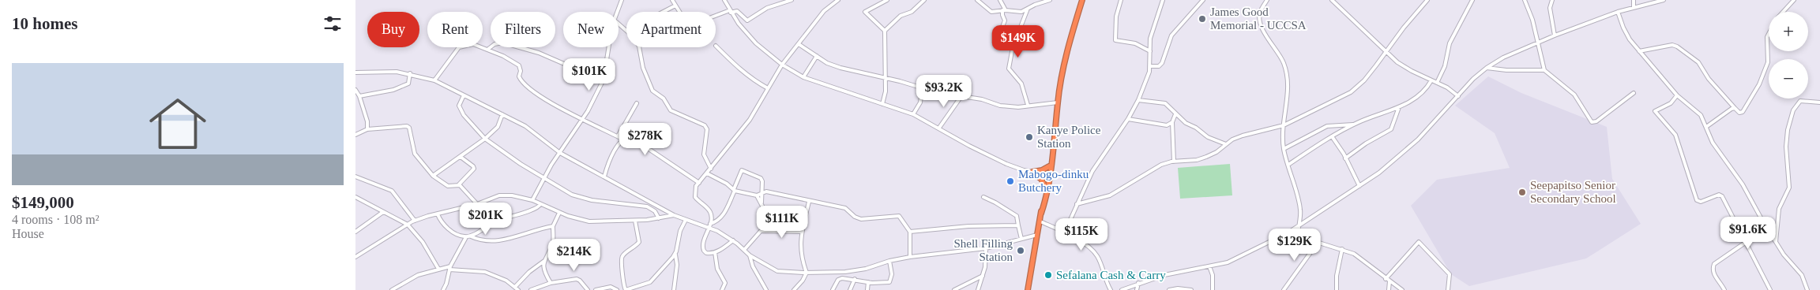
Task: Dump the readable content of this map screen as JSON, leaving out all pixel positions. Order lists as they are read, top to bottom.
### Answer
{
  "places": [
    "James Good Memorial - UCCSA",
    "Kanye Police Station",
    "Mabogo-dinku Butchery",
    "Seepapitso Senior Secondary School",
    "Shell Filling Station",
    "Sefalana Cash & Carry"
  ],
  "page": {
    "heading": "10 homes",
    "map_buttons": ["+", "−"],
    "chip": [
      "Buy",
      "Rent",
      "Filters",
      "New",
      "Apartment"
    ],
    "price": [
      "$149K",
      "$101K",
      "$93.2K",
      "$278K",
      "$201K",
      "$111K",
      "$91.6K",
      "$115K",
      "$129K",
      "$214K"
    ],
    "list": [
      {
        "name": "$149,000",
        "note": "4 rooms · 108 m² · House"
      }
    ]
  }
}
